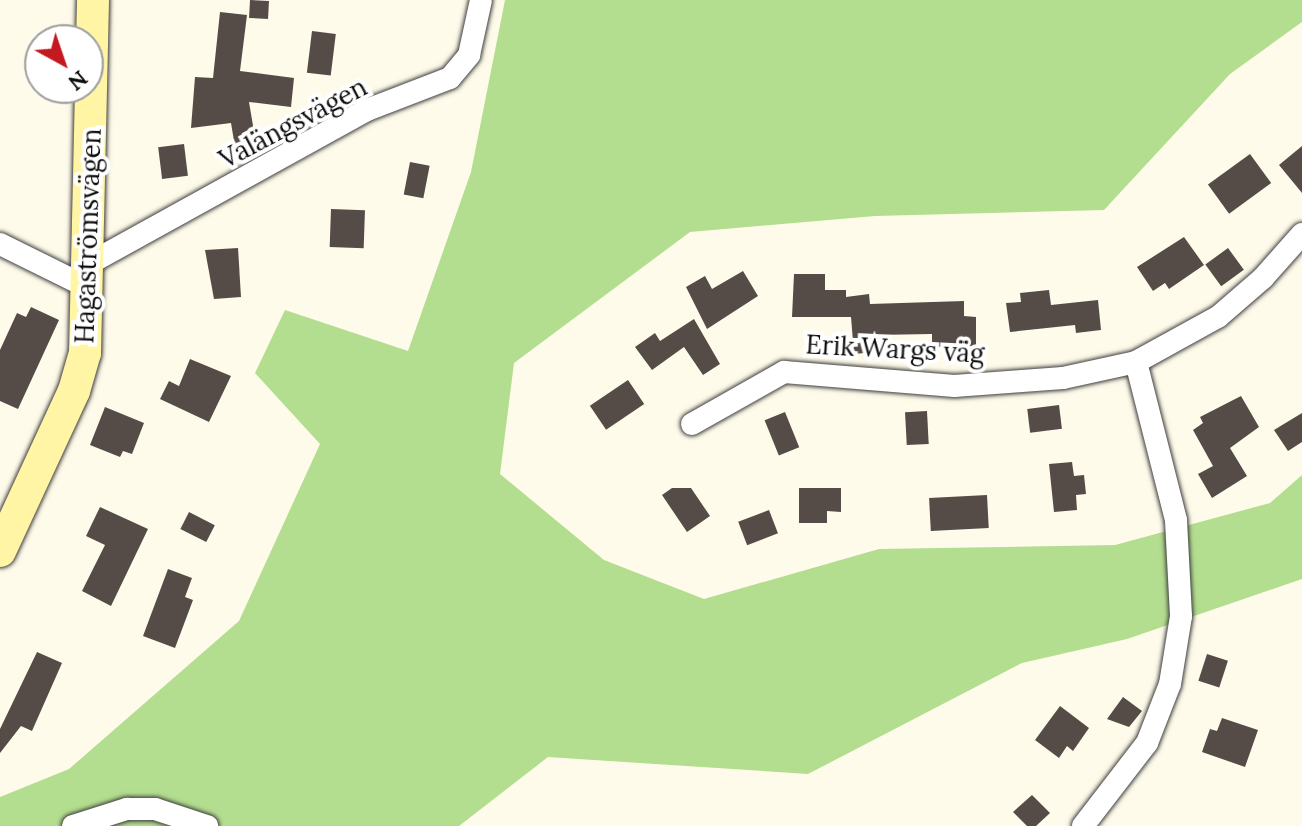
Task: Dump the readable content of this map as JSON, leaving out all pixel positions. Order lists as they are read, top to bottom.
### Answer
{
  "streets": {
    "street": ["Valängsvägen", "Hagaströmsvägen", "Erik Wargs väg"]
  },
  "crossings": [
    ["Valängsvägen", "Hagaströmsvägen"]
  ],
  "north": "bottom right"
}
